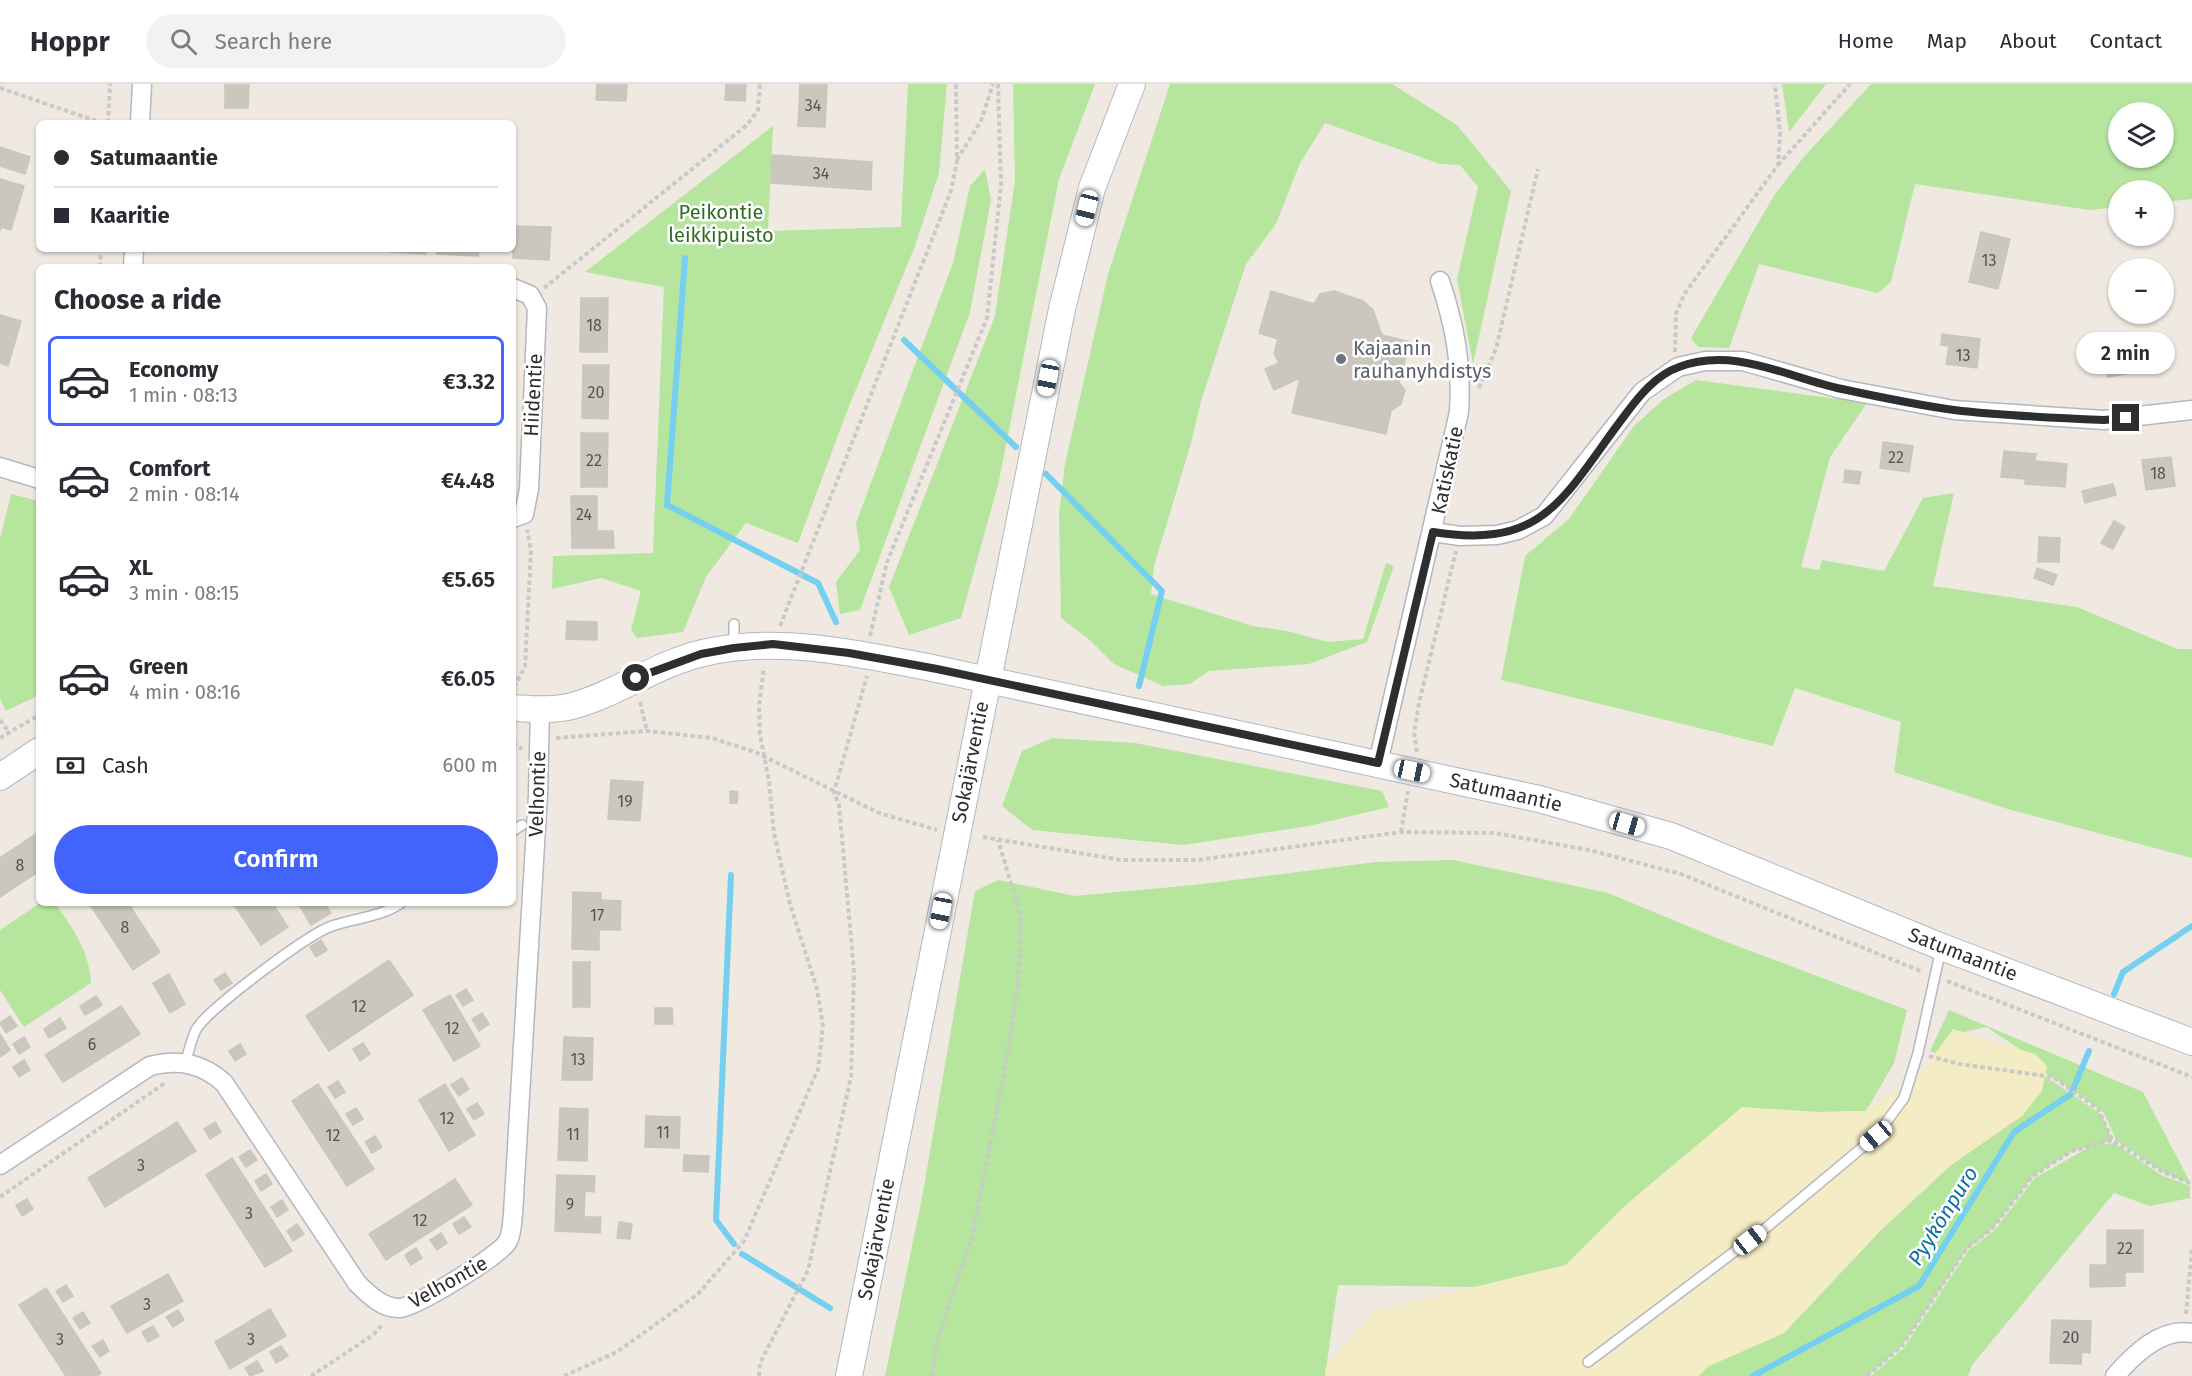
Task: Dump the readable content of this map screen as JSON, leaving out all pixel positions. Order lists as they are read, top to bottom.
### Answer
{
  "streets": {
    "street": [
      "Hiidentie",
      "Katiskatie",
      "Sokajärventie",
      "Satumaantie",
      "Velhontie"
    ]
  },
  "crossings": [
    ["Katiskatie", "Satumaantie"],
    ["Sokajärventie", "Satumaantie"],
    ["Satumaantie", "Velhontie"]
  ],
  "water": ["Pyykönpuro"],
  "parks": ["Peikontie leikkipuisto"],
  "places": ["Kajaanin rauhanyhdistys"],
  "house_numbers": [
    "34",
    "34",
    "13",
    "18",
    "13",
    "20",
    "22",
    "22",
    "18",
    "24",
    "19",
    "8",
    "17",
    "8",
    "12",
    "12",
    "6",
    "13",
    "12",
    "11",
    "11",
    "12",
    "3",
    "9",
    "3",
    "12",
    "22",
    "3",
    "20",
    "3",
    "3"
  ],
  "page": {
    "header": "Hoppr",
    "search": "Search here",
    "nav": [
      "Home",
      "Map",
      "About",
      "Contact"
    ],
    "map_buttons": ["+", "−"],
    "banner": ["Satumaantie", "Kaaritie"],
    "heading": "Choose a ride",
    "bubble": "2 min",
    "list": [
      {
        "name": "Economy",
        "note": "1 min · 08:13",
        "value": "€3.32"
      },
      {
        "name": "Comfort",
        "note": "2 min · 08:14",
        "value": "€4.48"
      },
      {
        "name": "XL",
        "note": "3 min · 08:15",
        "value": "€5.65"
      },
      {
        "name": "Green",
        "note": "4 min · 08:16",
        "value": "€6.05"
      }
    ],
    "pay": ["Cash", "600 m"],
    "buttons": "Confirm"
  }
}
